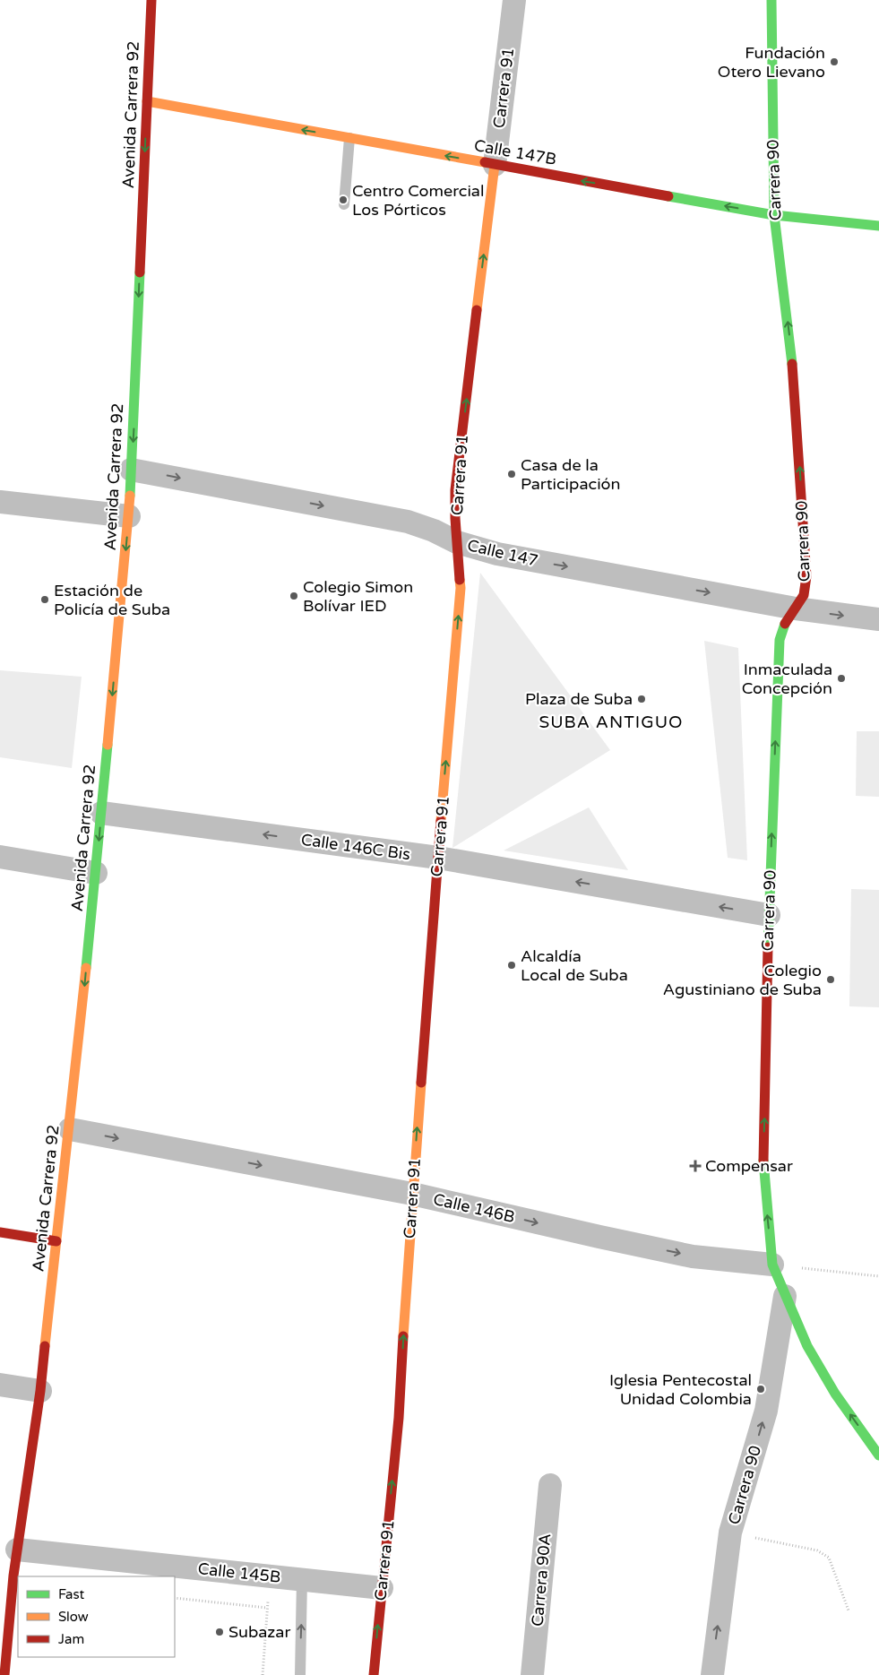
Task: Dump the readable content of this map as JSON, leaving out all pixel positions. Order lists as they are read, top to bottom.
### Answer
{
  "streets": {
    "street": [
      "Carrera 91",
      "Avenida Carrera 92",
      "Calle 147B",
      "Carrera 90",
      "Calle 147",
      "Calle 146C Bis",
      "Calle 146B",
      "Calle 145B",
      "Carrera 90A"
    ]
  },
  "crossings": [
    ["Carrera 91", "Calle 147B"],
    ["Carrera 91", "Calle 147"],
    ["Carrera 91", "Calle 146C Bis"],
    ["Carrera 91", "Calle 146B"],
    ["Carrera 91", "Calle 145B"],
    ["Avenida Carrera 92", "Calle 147B"],
    ["Avenida Carrera 92", "Calle 147"],
    ["Avenida Carrera 92", "Calle 146C Bis"],
    ["Avenida Carrera 92", "Calle 146B"],
    ["Avenida Carrera 92", "Calle 145B"],
    ["Calle 147B", "Carrera 90"],
    ["Carrera 90", "Calle 147"],
    ["Carrera 90", "Calle 146C Bis"],
    ["Carrera 90", "Calle 146B"]
  ],
  "one_way": [
    "Carrera 91",
    "Avenida Carrera 92",
    "Calle 147B",
    "Carrera 90",
    "Calle 147",
    "Calle 146C Bis",
    "Calle 146B"
  ],
  "districts": ["SUBA ANTIGUO"],
  "places": {
    "other": [
      "Fundación Otero Lievano",
      "Centro Comercial Los Pórticos",
      "Casa de la Participación",
      "Colegio Simon Bolívar IED",
      "Estación de Policía de Suba",
      "Inmaculada Concepción",
      "Plaza de Suba",
      "Alcaldía Local de Suba",
      "Colegio Agustiniano de Suba",
      "Iglesia Pentecostal Unidad Colombia",
      "Subazar"
    ],
    "health": ["Compensar"]
  },
  "legend": ["Fast", "Slow", "Jam"]
}
